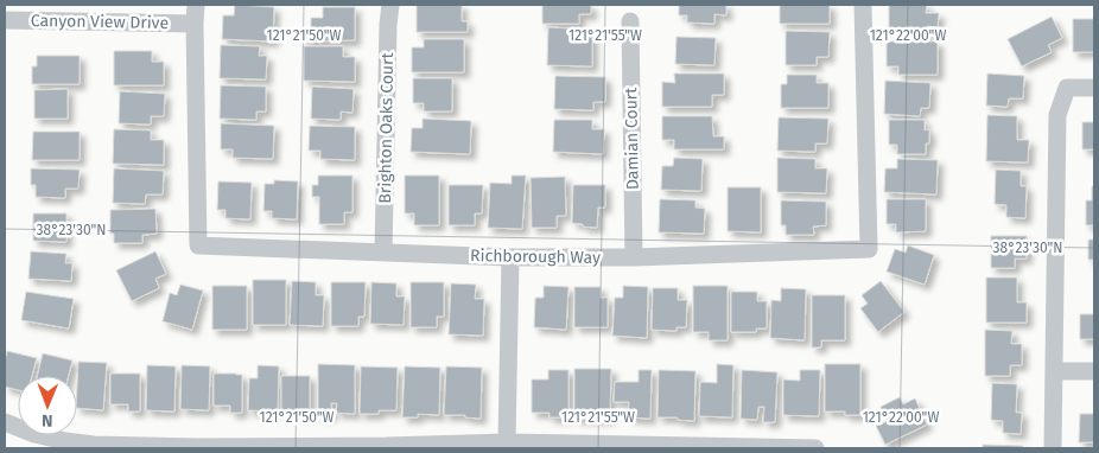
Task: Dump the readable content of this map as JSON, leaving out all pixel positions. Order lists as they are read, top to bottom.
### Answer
{
  "streets": {
    "street": [
      "Canyon View Drive",
      "Brighton Oaks Court",
      "Damian Court",
      "Richborough Way"
    ]
  },
  "crossings": [
    ["Canyon View Drive", "Richborough Way"],
    ["Brighton Oaks Court", "Richborough Way"],
    ["Damian Court", "Richborough Way"]
  ],
  "north": "bottom",
  "coordinates": [
    "121°21'50\"W",
    "121°21'55\"W",
    "121°22'00\"W",
    "38°23'30\"N"
  ]
}
